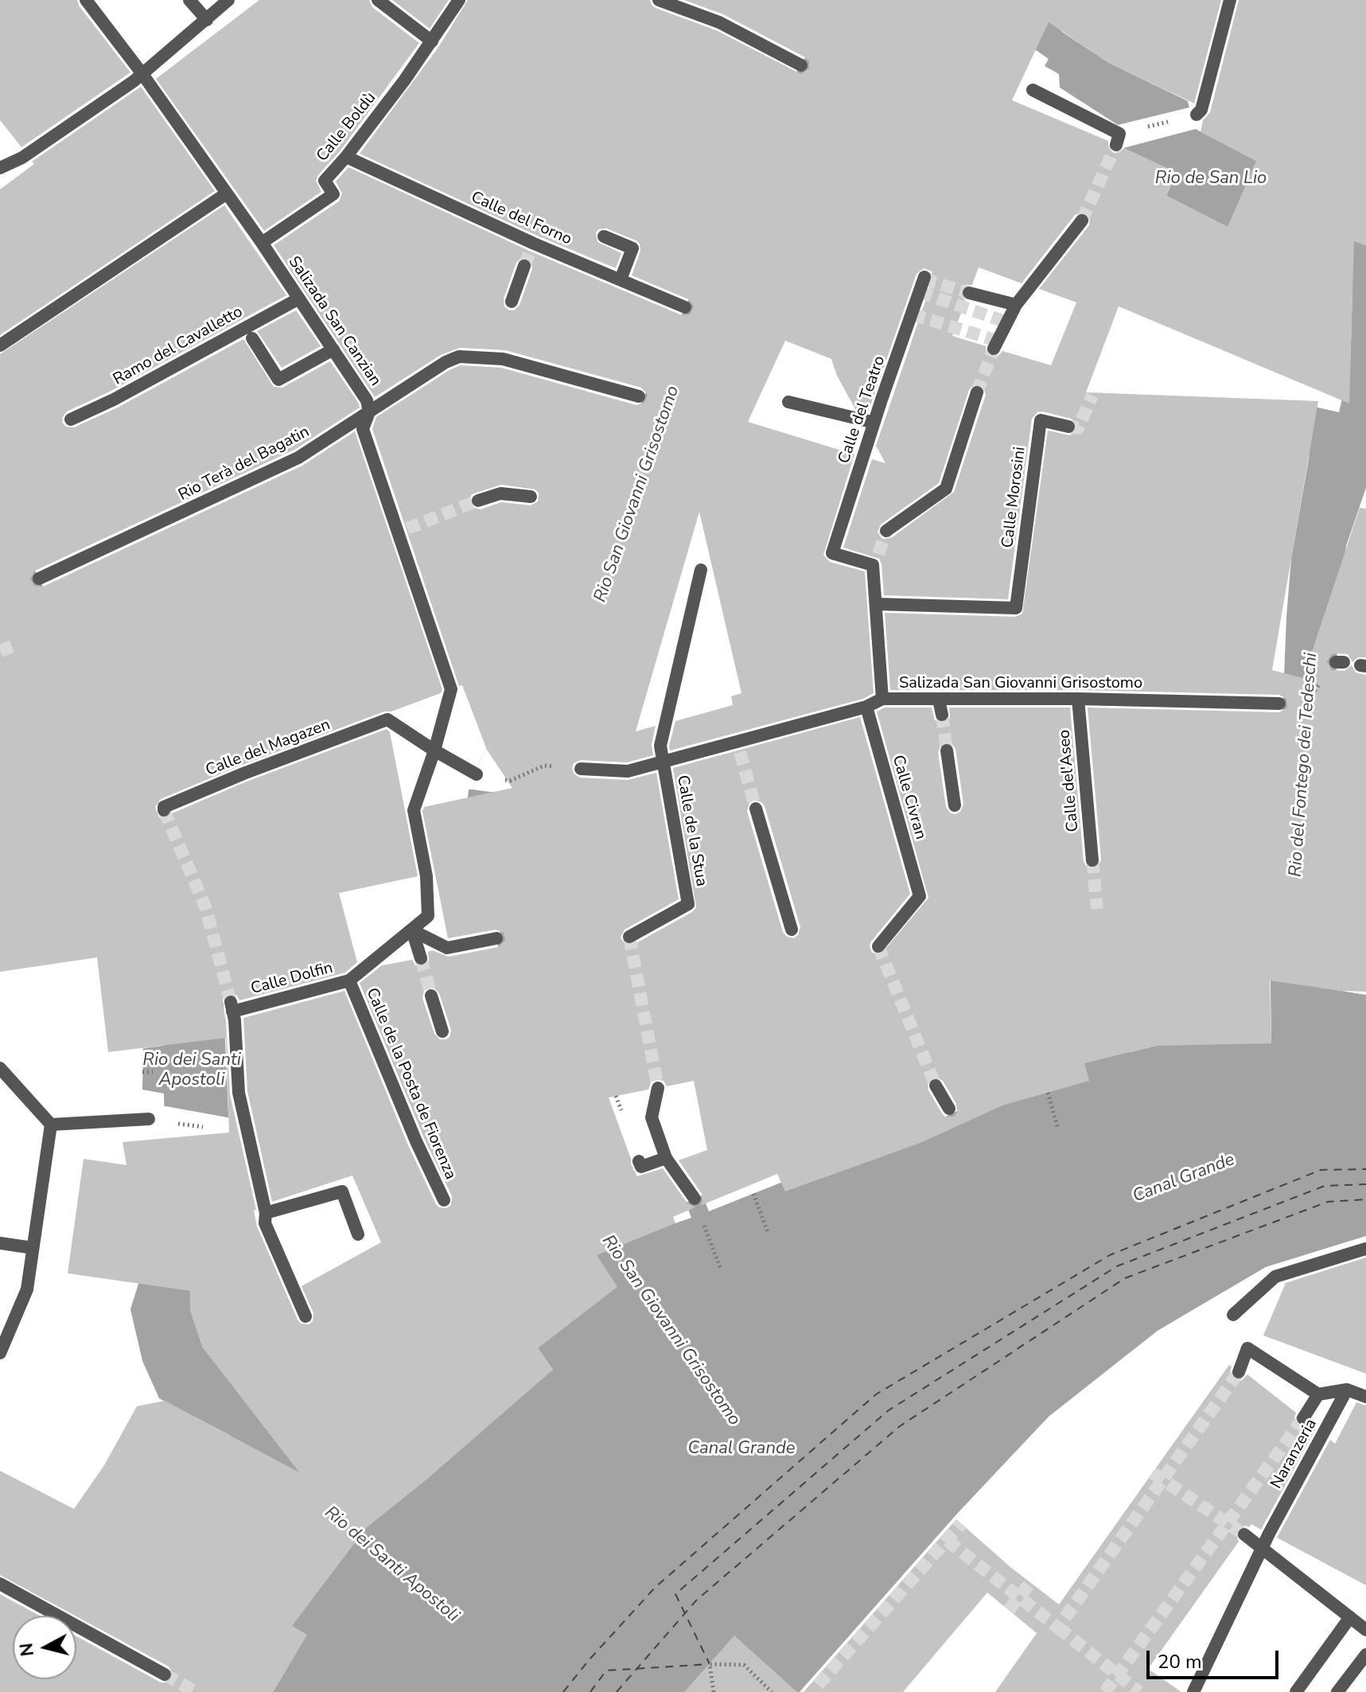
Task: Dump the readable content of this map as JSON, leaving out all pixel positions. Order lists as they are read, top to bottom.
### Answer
{
  "streets": {
    "street": [
      "Calle Boldù",
      "Calle del Forno",
      "Salizada San Canzian",
      "Ramo del Cavalletto",
      "Calle del Teatro",
      "Rio Terà del Bagatin",
      "Calle Morosini",
      "Salizada San Giovanni Grisostomo",
      "Calle del Magazen",
      "Calle del'Aseo",
      "Calle Civran",
      "Calle de la Stua",
      "Calle Dolfin",
      "Calle de la Posta de Fiorenza",
      "Naranzeria"
    ]
  },
  "crossings": [
    ["Calle Boldù", "Calle del Forno"],
    ["Calle Boldù", "Salizada San Canzian"],
    ["Salizada San Canzian", "Ramo del Cavalletto"],
    ["Salizada San Canzian", "Rio Terà del Bagatin"],
    ["Salizada San Canzian", "Calle del Magazen"],
    ["Calle del Teatro", "Calle Morosini"],
    ["Salizada San Giovanni Grisostomo", "Calle del'Aseo"],
    ["Salizada San Giovanni Grisostomo", "Calle Civran"],
    ["Salizada San Giovanni Grisostomo", "Calle de la Stua"],
    ["Calle Dolfin", "Calle de la Posta de Fiorenza"]
  ],
  "water": [
    "Rio de San Lio",
    "Rio San Giovanni Grisostomo",
    "Rio del Fontego dei Tedeschi",
    "Rio dei Santi Apostoli",
    "Canal Grande"
  ],
  "scale_bar": "20 m",
  "north": "left"
}
